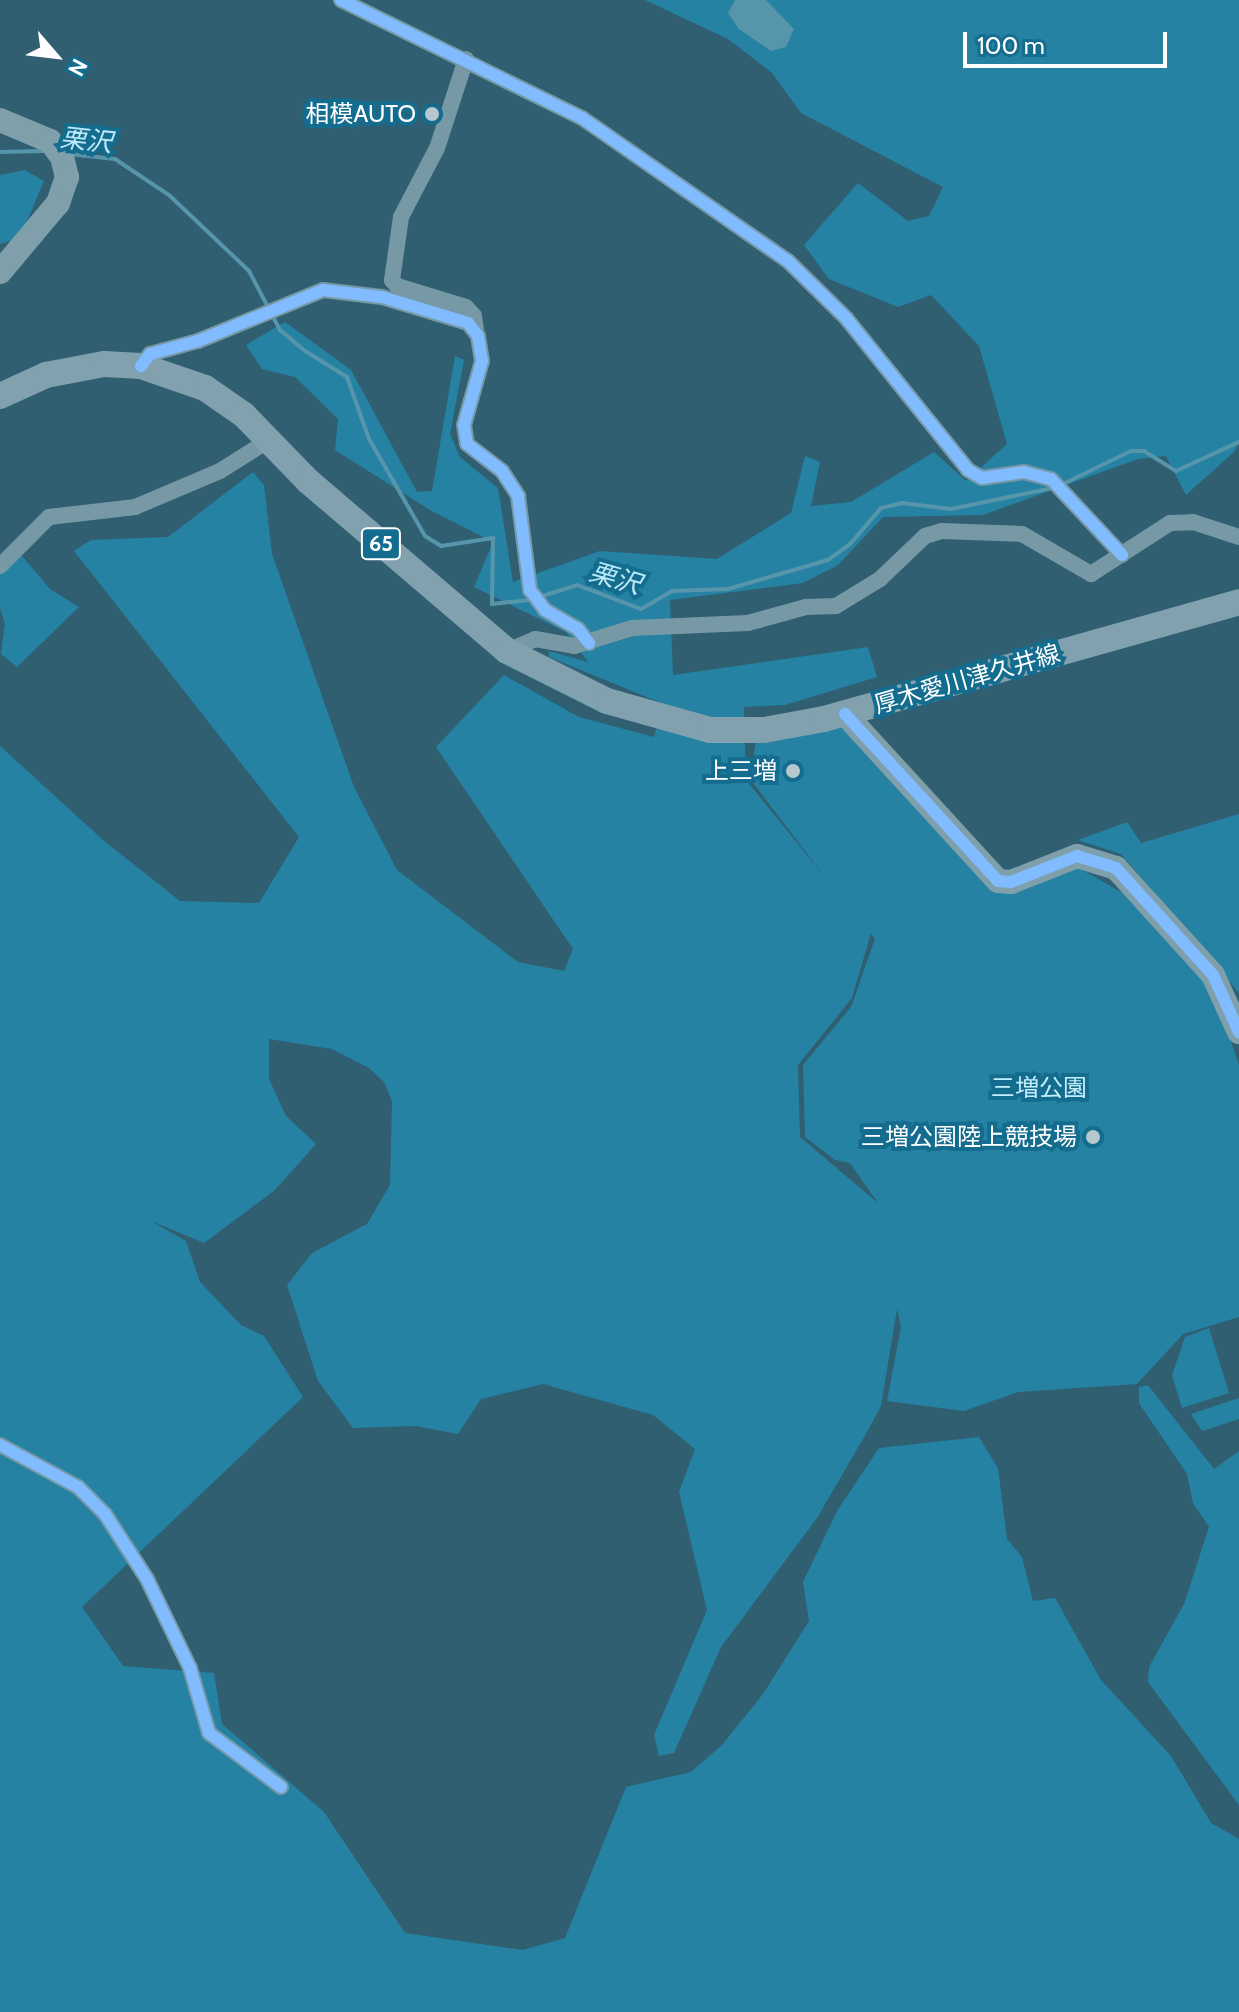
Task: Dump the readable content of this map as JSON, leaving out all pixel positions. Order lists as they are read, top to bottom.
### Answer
{
  "streets": {
    "main road": ["65", "厚木愛川津久井線"]
  },
  "water": ["栗沢"],
  "parks": ["三増公園"],
  "places": ["相模AUTO", "上三増", "三増公園陸上競技場"],
  "scale_bar": "100 m",
  "north": "bottom right"
}
